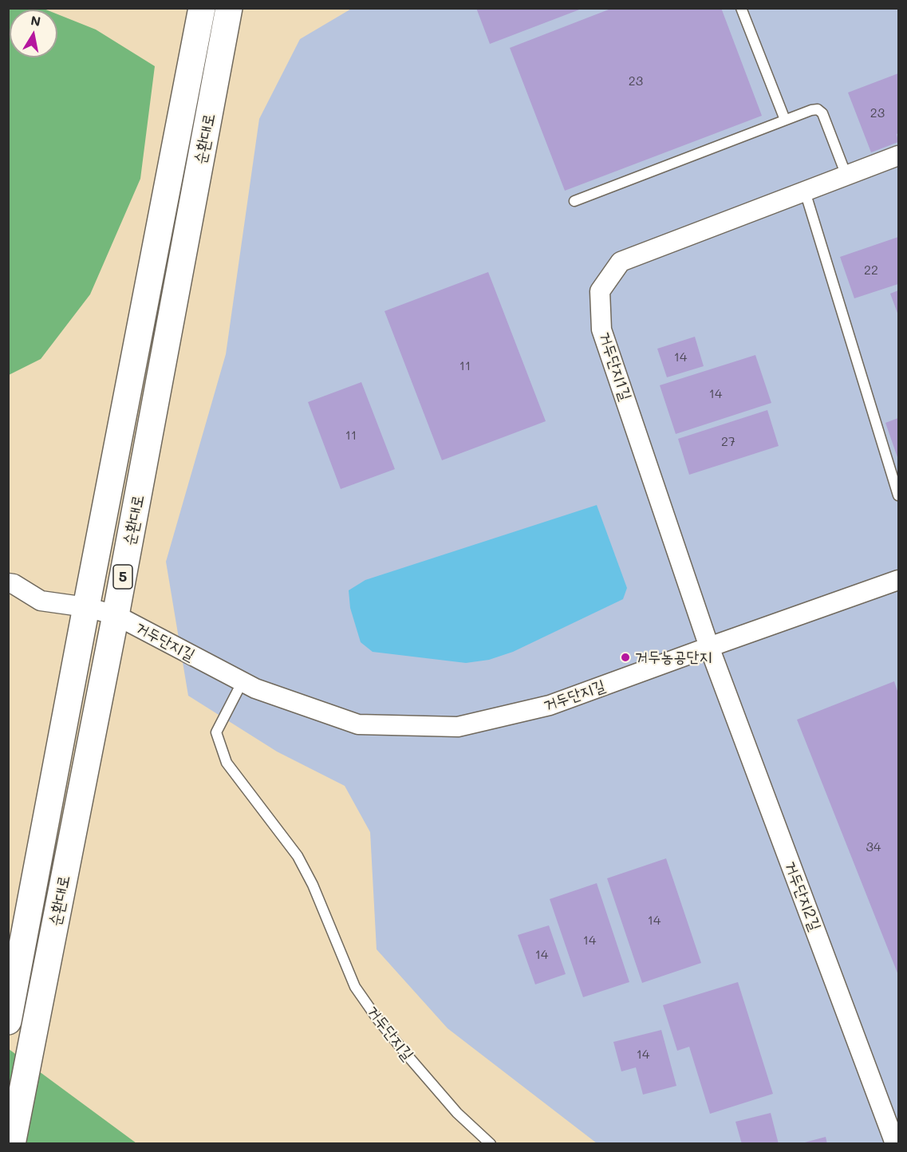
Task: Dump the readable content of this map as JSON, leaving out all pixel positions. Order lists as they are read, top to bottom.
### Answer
{
  "streets": {
    "main road": ["순환대로", "5"],
    "street": ["거두단지1길", "거두단지길", "거두단지2길"]
  },
  "crossings": [
    ["순환대로", "거두단지길"],
    ["거두단지1길", "거두단지길"],
    ["거두단지1길", "거두단지2길"],
    ["거두단지길", "거두단지2길"]
  ],
  "places": ["거두농공단지"],
  "house_numbers": [
    "23",
    "23",
    "22",
    "14",
    "11",
    "14",
    "11",
    "27",
    "34",
    "14",
    "14",
    "14",
    "14"
  ],
  "north": "top"
}
